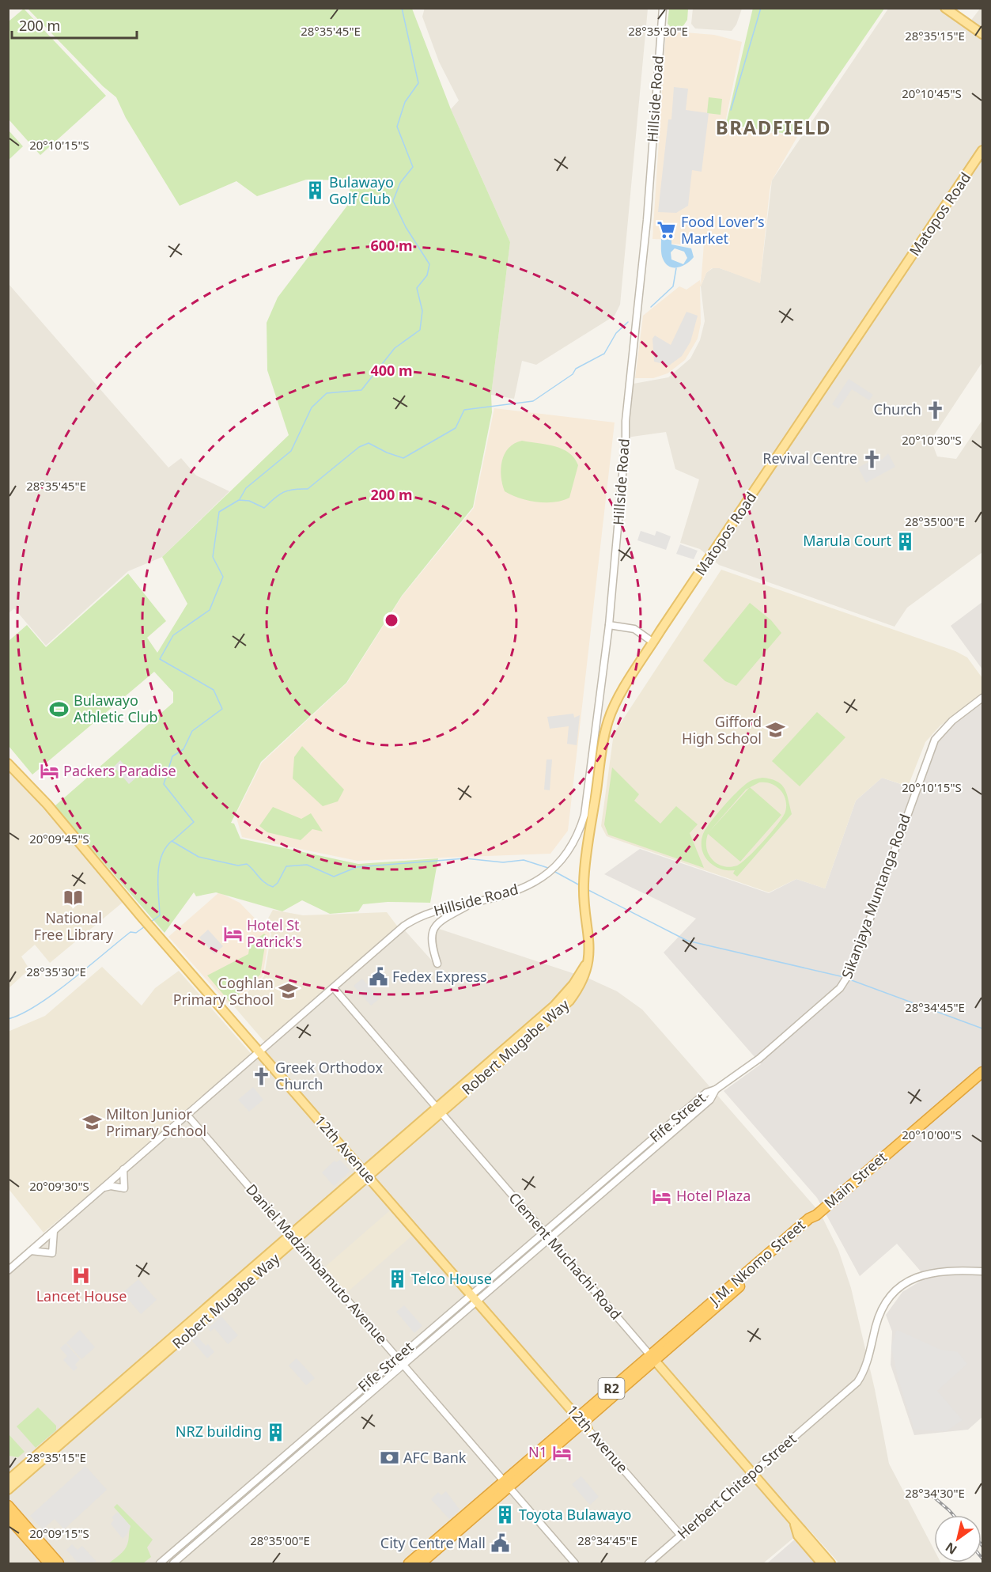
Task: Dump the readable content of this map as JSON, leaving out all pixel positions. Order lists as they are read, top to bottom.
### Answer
{
  "streets": {
    "highway": ["Main Street", "J.M. Nkomo Street", "R2"],
    "main road": [
      "Matopos Road",
      "Robert Mugabe Way",
      "12th Avenue",
      "Clement Muchachi Road"
    ],
    "street": [
      "Hillside Road",
      "Sikanjaya Muntanga Road",
      "Fife Street",
      "Daniel Madzimbamuto Avenue",
      "Herbert Chitepo Street"
    ]
  },
  "crossings": [
    ["Hillside Road", "12th Avenue"],
    ["Hillside Road", "Clement Muchachi Road"],
    ["Hillside Road", "Daniel Madzimbamuto Avenue"],
    ["Matopos Road", "Robert Mugabe Way"],
    ["Sikanjaya Muntanga Road", "Fife Street"],
    ["Robert Mugabe Way", "12th Avenue"],
    ["Robert Mugabe Way", "Clement Muchachi Road"],
    ["Robert Mugabe Way", "Daniel Madzimbamuto Avenue"],
    ["Fife Street", "12th Avenue"],
    ["Fife Street", "Clement Muchachi Road"],
    ["Fife Street", "Daniel Madzimbamuto Avenue"],
    ["12th Avenue", "J.M. Nkomo Street"],
    ["12th Avenue", "Herbert Chitepo Street"],
    ["Main Street", "J.M. Nkomo Street"],
    ["Clement Muchachi Road", "J.M. Nkomo Street"],
    ["Clement Muchachi Road", "Herbert Chitepo Street"],
    ["J.M. Nkomo Street", "Daniel Madzimbamuto Avenue"]
  ],
  "districts": ["BRADFIELD"],
  "places": {
    "building": [
      "Bulawayo Golf Club",
      "Marula Court",
      "Telco House",
      "NRZ building",
      "Toyota Bulawayo"
    ],
    "supermarket": ["Food Lover’s Market"],
    "church": ["Church", "Revival Centre", "Greek Orthodox Church"],
    "sports": ["Bulawayo Athletic Club"],
    "school or university": ["Gifford High School", "Coghlan Primary School", "Milton Junior Primary School"],
    "hotel": [
      "Packers Paradise",
      "Hotel St Patrick's",
      "Hotel Plaza",
      "N1"
    ],
    "library": ["National Free Library"],
    "public building": ["Fedex Express", "City Centre Mall"],
    "hospital": ["Lancet House"],
    "bank": ["AFC Bank"]
  },
  "scale_bar": "200 m",
  "north": "bottom left",
  "coordinates": [
    "28°35'45\"E",
    "28°35'30\"E",
    "28°35'15\"E",
    "20°10'45\"S",
    "20°10'15\"S",
    "20°10'30\"S",
    "28°35'00\"E",
    "20°09'45\"S",
    "28°34'45\"E",
    "20°10'00\"S",
    "20°09'30\"S",
    "28°34'30\"E",
    "20°09'15\"S"
  ],
  "rings": ["600 m", "400 m", "200 m"]
}
